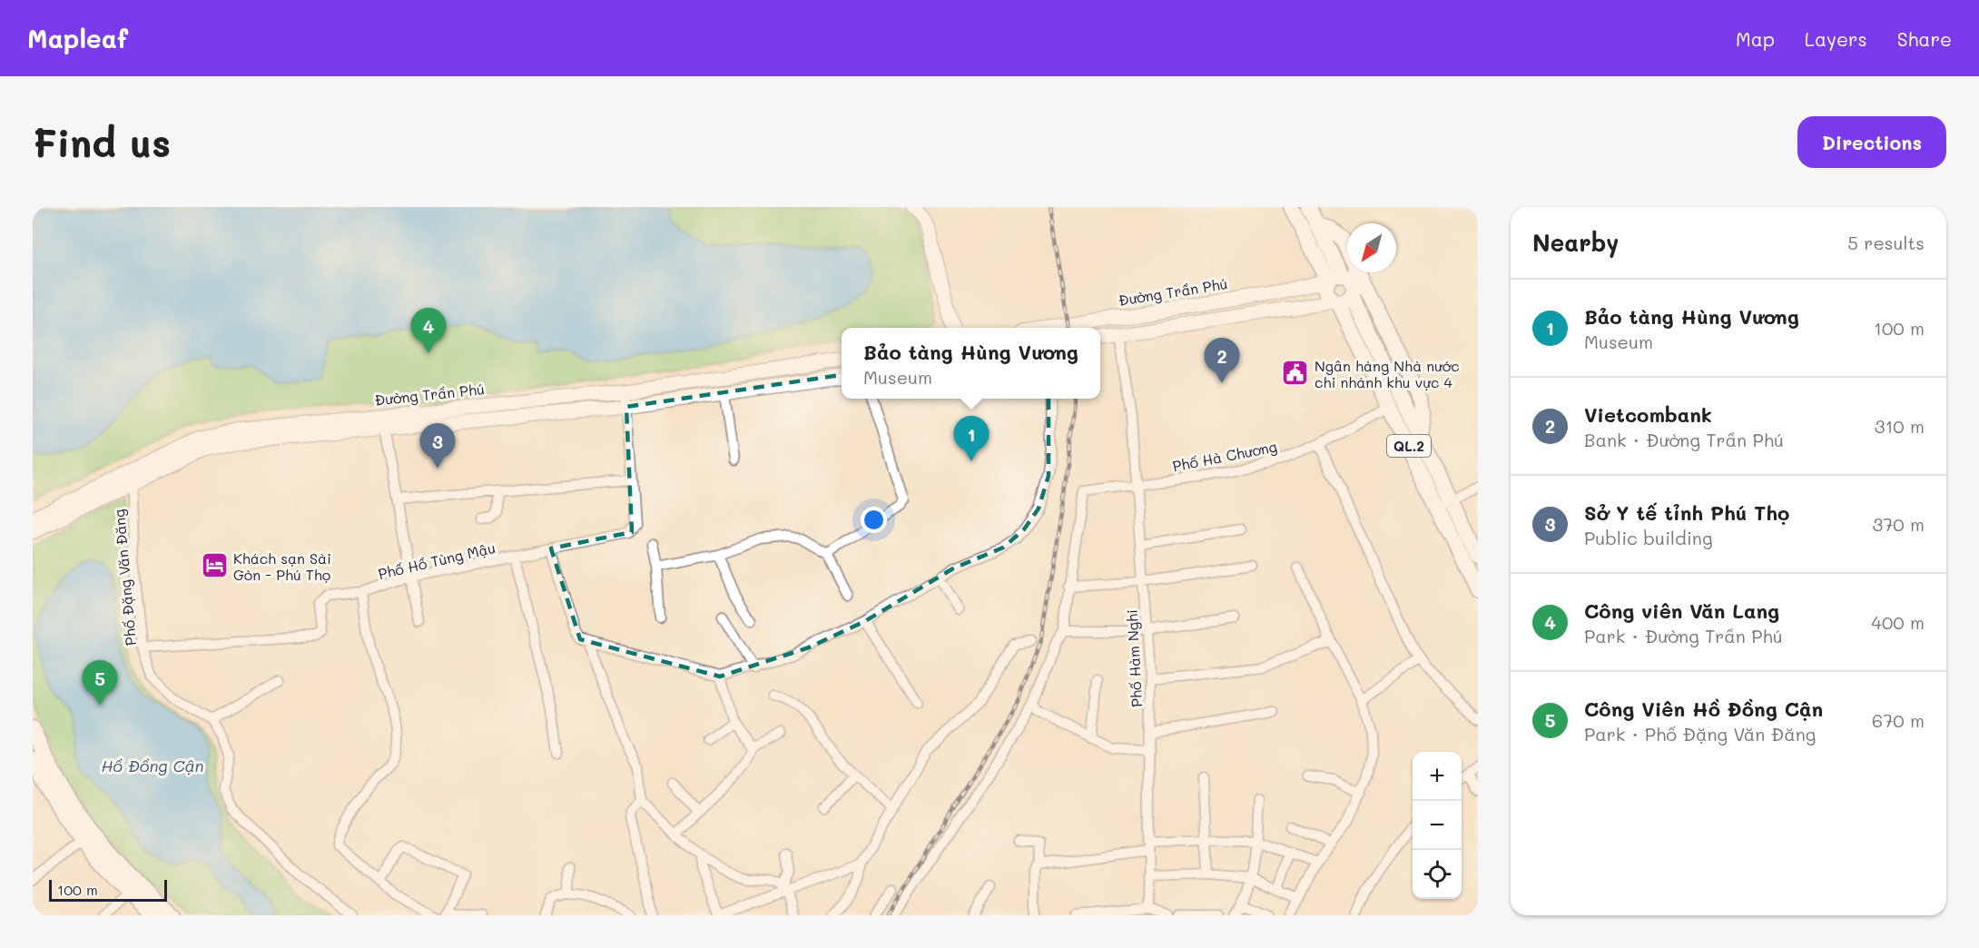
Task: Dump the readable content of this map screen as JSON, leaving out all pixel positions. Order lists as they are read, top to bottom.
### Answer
{
  "streets": {
    "main road": ["Đường Trần Phú", "QL.2"],
    "street": [
      "Phố Hà Chương",
      "Phố Hồ Tùng Mậu",
      "Phố Đặng Văn Đăng",
      "Phố Hàm Nghi"
    ]
  },
  "crossings": [
    ["Đường Trần Phú", "QL.2"],
    ["Đường Trần Phú", "Phố Hồ Tùng Mậu"],
    ["Đường Trần Phú", "Phố Đặng Văn Đăng"],
    ["QL.2", "Phố Hà Chương"],
    ["Phố Hà Chương", "Phố Hàm Nghi"],
    ["Phố Hồ Tùng Mậu", "Phố Đặng Văn Đăng"]
  ],
  "water": ["Hồ Đồng Cận"],
  "places": {
    "public building": ["Ngân hàng Nhà nước chi nhánh khu vực 4"],
    "hotel": ["Khách sạn Sài Gòn - Phú Thọ"]
  },
  "scale_bar": "100 m",
  "north": "bottom left",
  "page": {
    "header": "Mapleaf",
    "nav": ["Map", "Layers", "Share"],
    "buttons": "Directions",
    "title": "Find us",
    "heading": ["Nearby", "5 results"],
    "list": [
      {
        "mark": "1",
        "name": "Bảo tàng Hùng Vương",
        "note": "Museum",
        "value": "100 m"
      },
      {
        "mark": "2",
        "name": "Vietcombank",
        "note": "Bank · Đường Trần Phú",
        "value": "310 m"
      },
      {
        "mark": "3",
        "name": "Sở Y tế tỉnh Phú Thọ",
        "note": "Public building",
        "value": "370 m"
      },
      {
        "mark": "4",
        "name": "Công viên Văn Lang",
        "note": "Park · Đường Trần Phú",
        "value": "400 m"
      },
      {
        "mark": "5",
        "name": "Công Viên Hồ Đồng Cận",
        "note": "Park · Phố Đặng Văn Đăng",
        "value": "670 m"
      }
    ],
    "pins": [
      "4",
      "2",
      "1",
      "3",
      "5"
    ],
    "popup": ["Bảo tàng Hùng Vương", "Museum"],
    "map_buttons": ["+", "−"],
    "scale": "100 m"
  }
}
